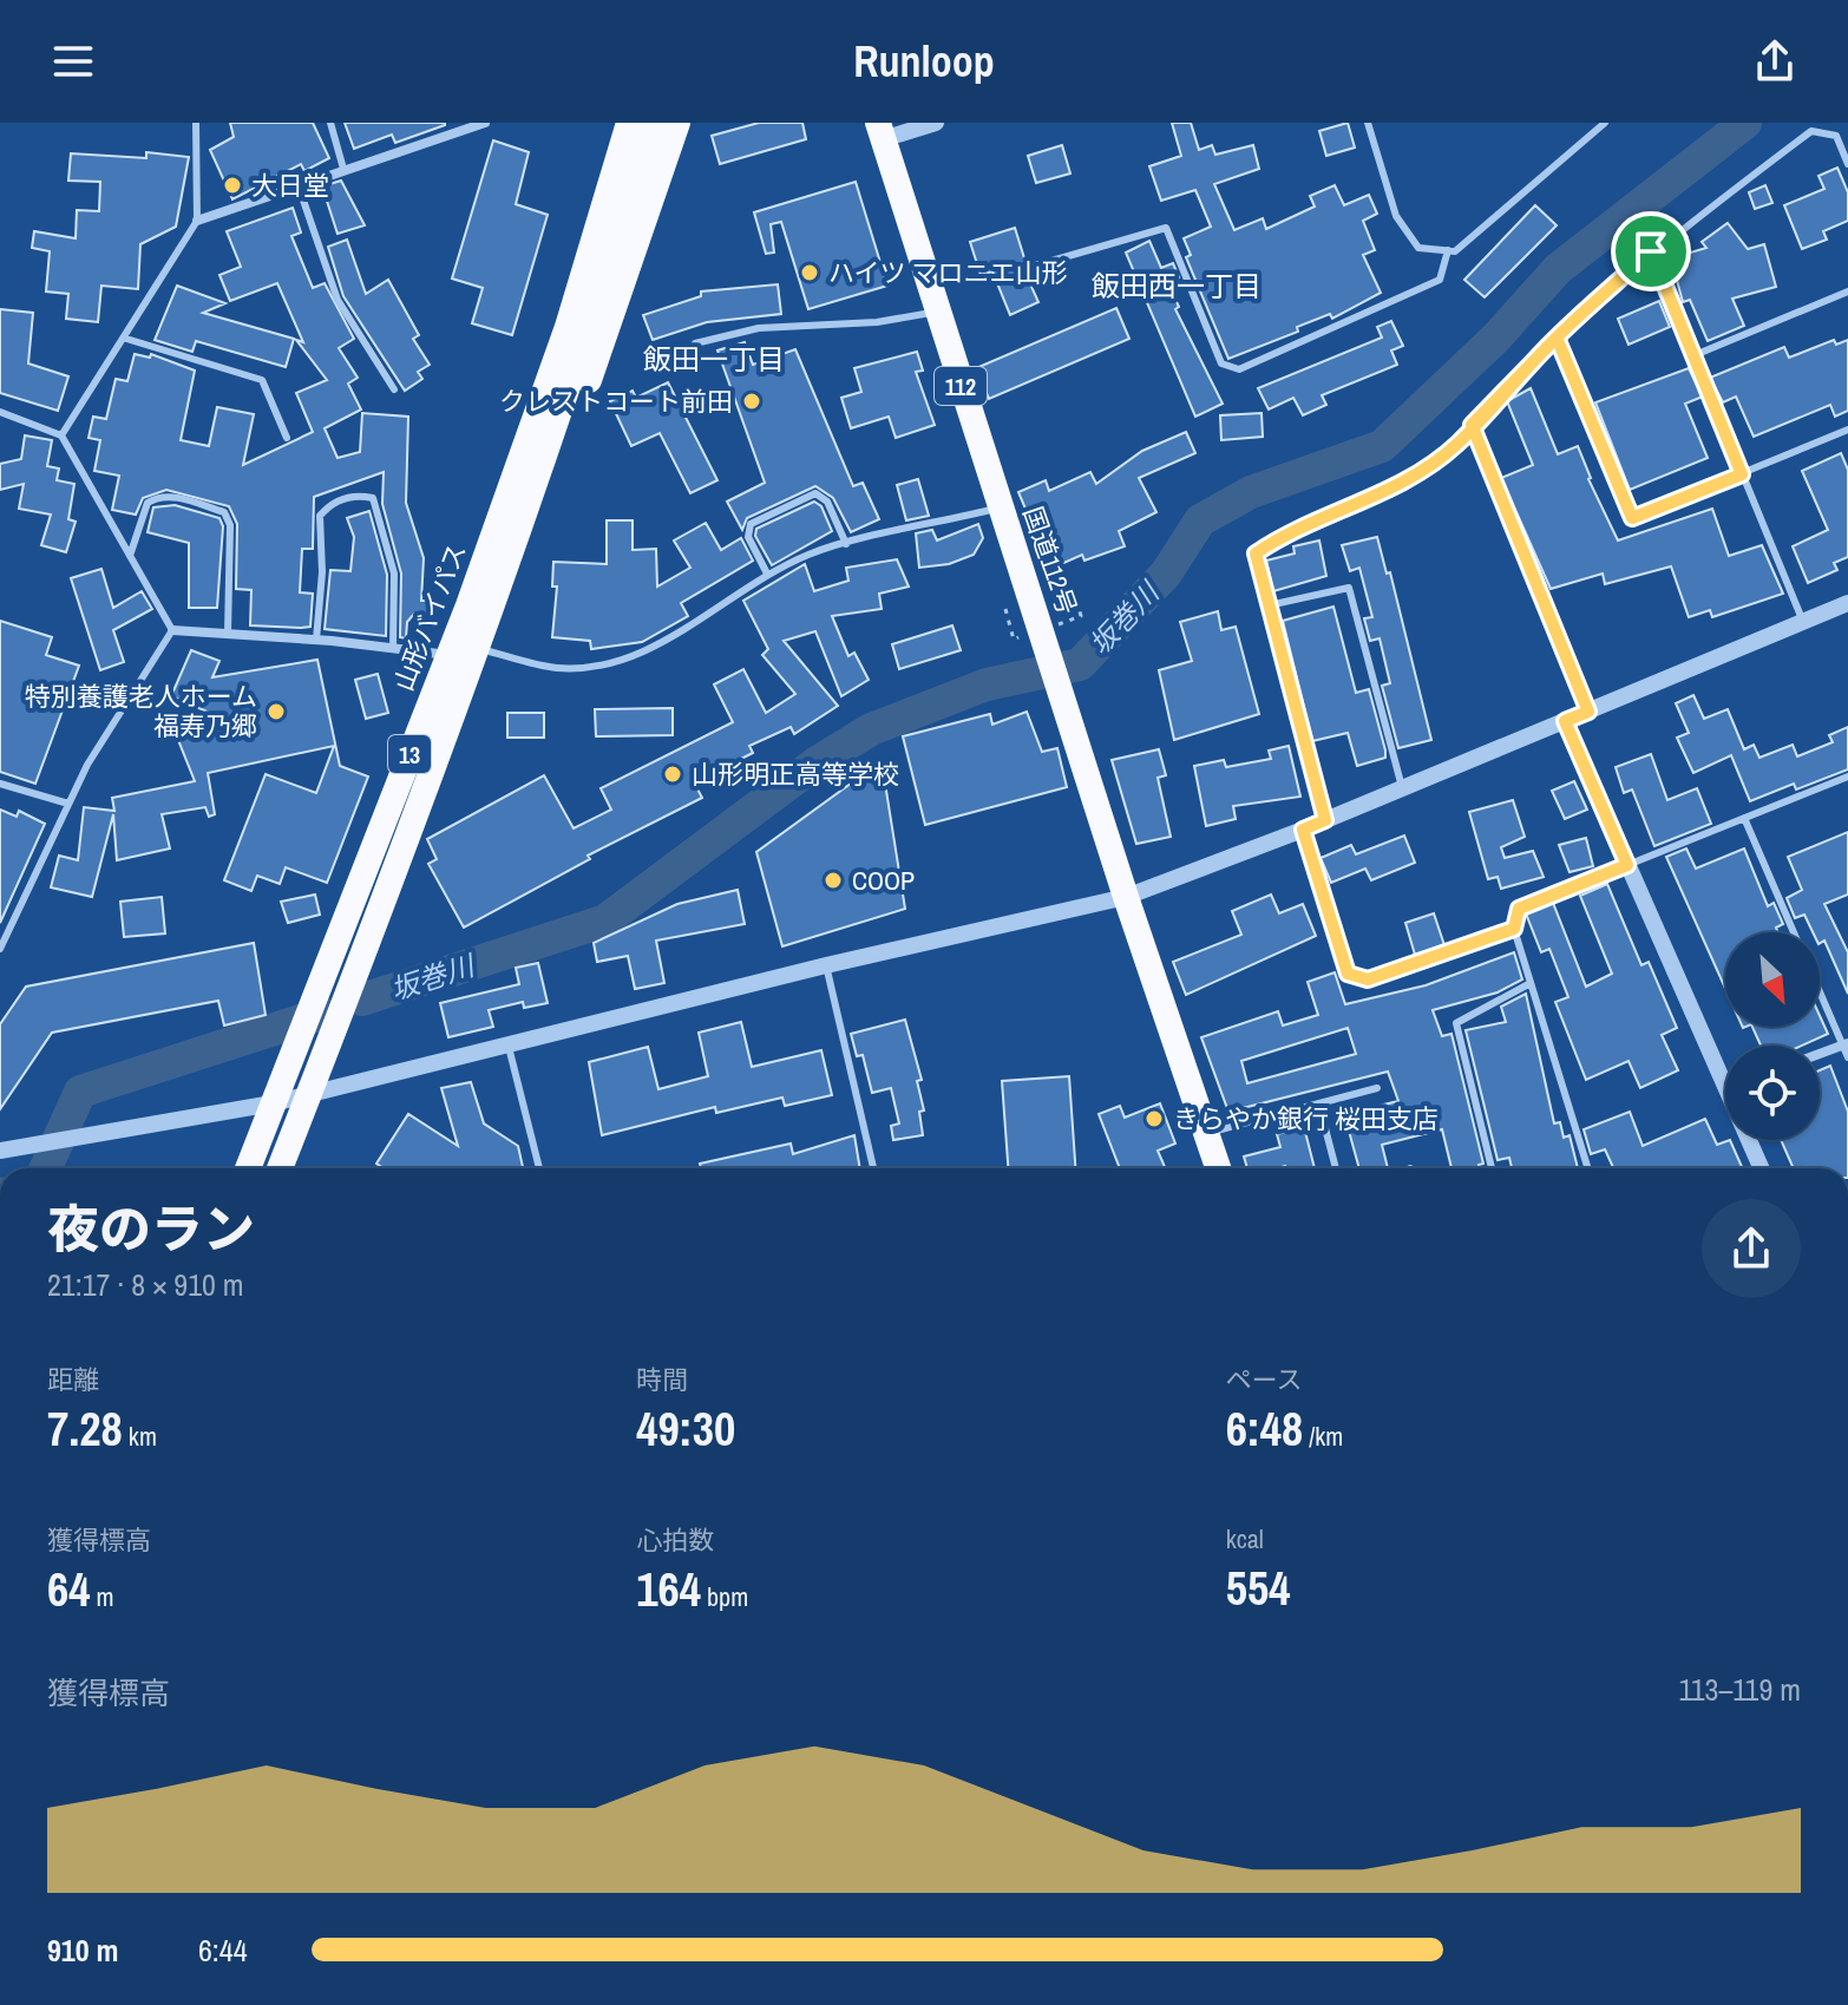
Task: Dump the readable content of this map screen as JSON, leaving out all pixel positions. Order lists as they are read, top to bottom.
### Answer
{
  "streets": {
    "highway": [
      "112",
      "国道112号",
      "山形バイパス",
      "13"
    ]
  },
  "districts": ["飯田西一丁目", "飯田一丁目"],
  "water": ["坂巻川"],
  "places": [
    "大日堂",
    "ハイツ マロニエ山形",
    "クレストコート前田",
    "特別養護老人ホーム 福寿乃郷",
    "山形明正高等学校",
    "COOP",
    "きらやか銀行 桜田支店"
  ],
  "north": "bottom right",
  "page": {
    "header": "Runloop",
    "heading": ["夜のラン", "21:17 · 8 × 910 m"],
    "stats": [
      ["距離", "7.28 km"],
      ["時間", "49:30"],
      ["ペース", "6:48 /km"],
      ["獲得標高", "64 m"],
      ["心拍数", "164 bpm"],
      ["kcal", "554"]
    ],
    "chart": ["獲得標高", "113–119 m"],
    "list": [
      {
        "name": "910 m",
        "note": "6:44"
      }
    ]
  }
}
